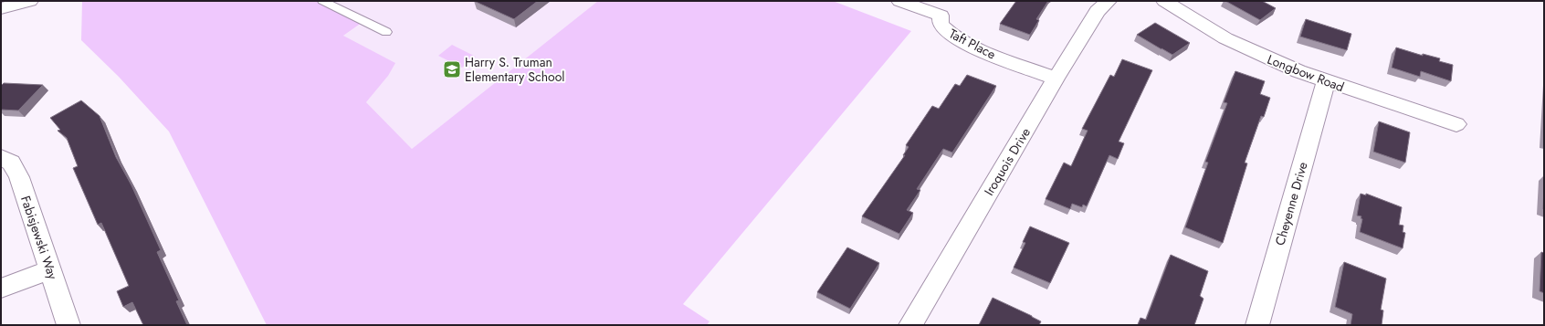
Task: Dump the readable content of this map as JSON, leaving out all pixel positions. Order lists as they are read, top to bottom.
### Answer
{
  "streets": {
    "street": [
      "Taft Place",
      "Longbow Road",
      "Iroquois Drive",
      "Cheyenne Drive",
      "Fabisjewski Way"
    ]
  },
  "crossings": [
    ["Taft Place", "Iroquois Drive"],
    ["Longbow Road", "Cheyenne Drive"]
  ],
  "places": {
    "school or university": ["Harry S. Truman Elementary School"]
  }
}
